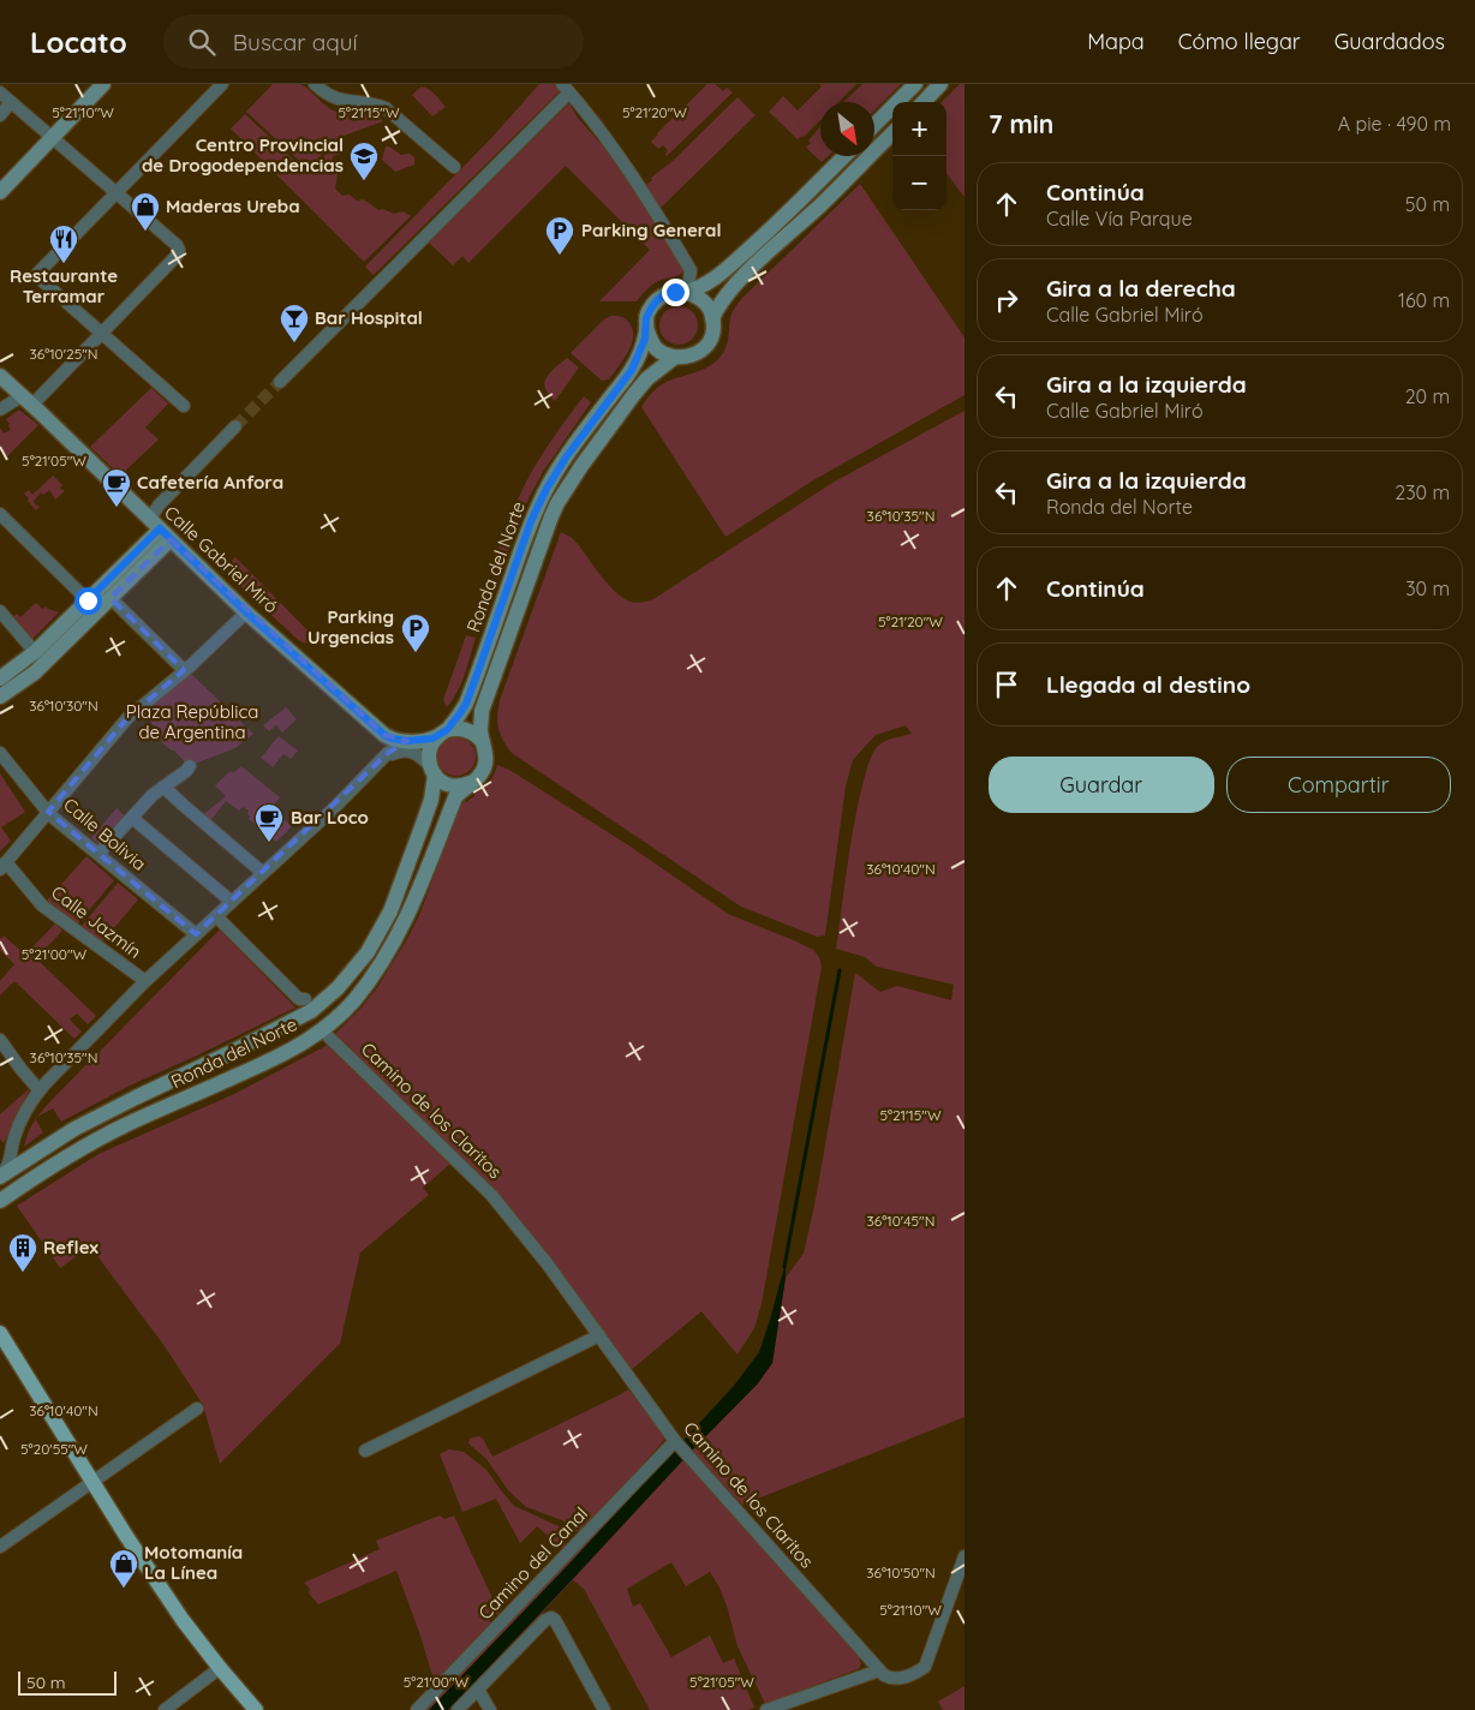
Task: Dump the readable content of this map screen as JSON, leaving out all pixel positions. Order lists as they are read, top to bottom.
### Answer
{
  "streets": {
    "main road": ["Calle Gabriel Miró", "Ronda del Norte"],
    "street": [
      "Calle Bolivia",
      "Calle Jazmín",
      "Camino de los Claritos",
      "Camino del Canal"
    ]
  },
  "crossings": [
    ["Ronda del Norte", "Camino de los Claritos"],
    ["Camino de los Claritos", "Camino del Canal"]
  ],
  "parks": ["Plaza República de Argentina"],
  "places": {
    "school or university": ["Centro Provincial de Drogodependencias"],
    "shop": ["Maderas Ureba", "Motomanía La Línea"],
    "parking": ["Parking General", "Parking Urgencias"],
    "restaurant": ["Restaurante Terramar"],
    "bar": ["Bar Hospital"],
    "cafe": ["Cafetería Anfora", "Bar Loco"],
    "building": ["Reflex"]
  },
  "scale_bar": "50 m",
  "north": "bottom right",
  "page": {
    "header": "Locato",
    "search": "Buscar aquí",
    "nav": ["Mapa", "Cómo llegar", "Guardados"],
    "heading": ["7 min", "A pie · 490 m"],
    "map_buttons": ["+", "−"],
    "list": [
      ["Continúa", "Calle Vía Parque", "50 m"],
      ["Gira a la derecha", "Calle Gabriel Miró", "160 m"],
      ["Gira a la izquierda", "Calle Gabriel Miró", "20 m"],
      ["Gira a la izquierda", "Ronda del Norte", "230 m"],
      ["Continúa", "30 m"],
      "Llegada al destino"
    ],
    "buttons": ["Guardar", "Compartir"],
    "scale": "50 m"
  },
  "coordinates": [
    "5°21'10\"W",
    "5°21'15\"W",
    "5°21'20\"W",
    "36°10'25\"N",
    "5°21'05\"W",
    "36°10'35\"N",
    "36°10'30\"N",
    "36°10'40\"N",
    "5°21'00\"W",
    "36°10'45\"N",
    "5°20'55\"W",
    "36°10'50\"N"
  ]
}
